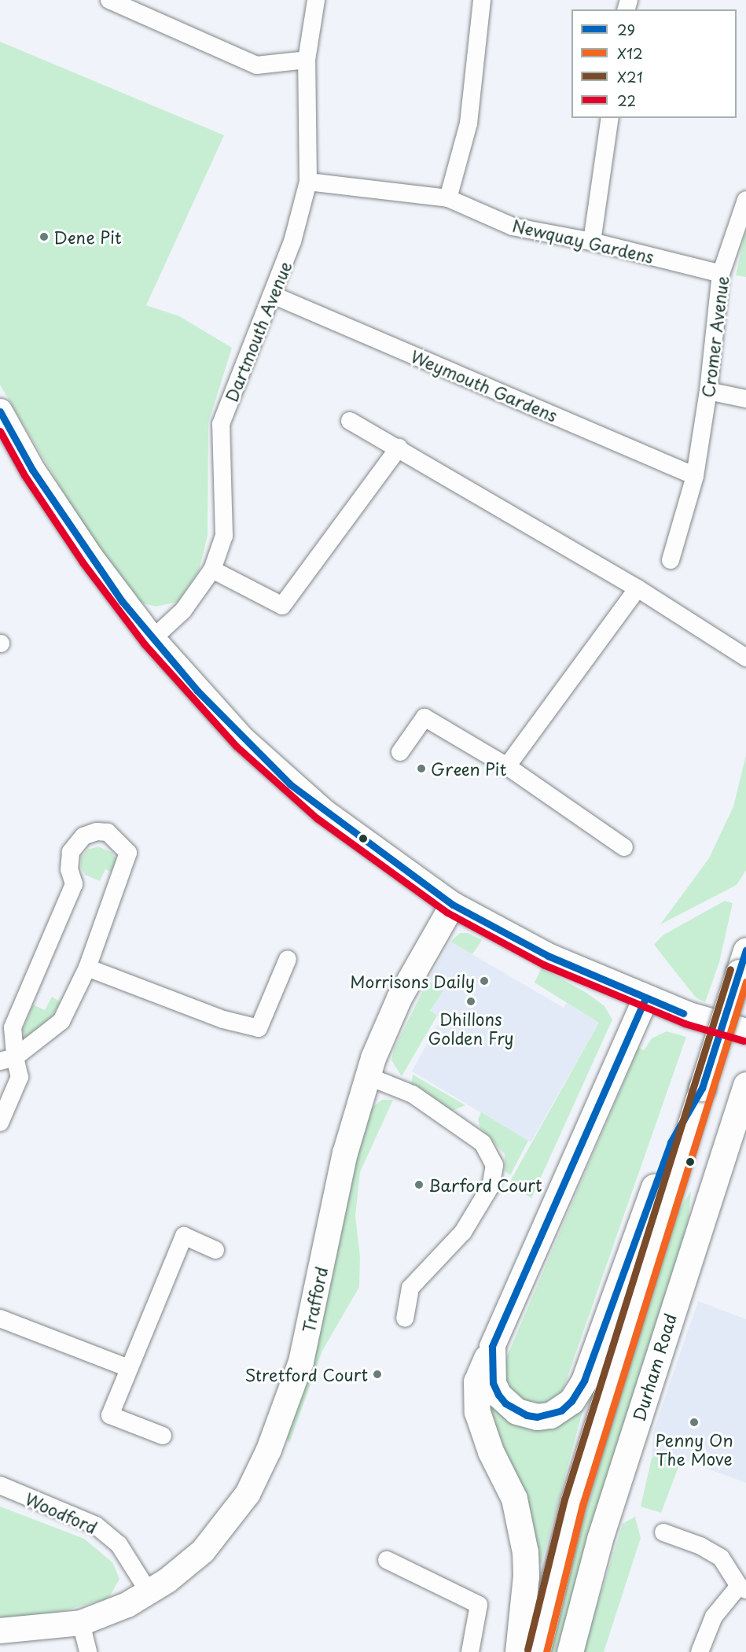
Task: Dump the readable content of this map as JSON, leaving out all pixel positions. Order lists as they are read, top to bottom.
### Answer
{
  "streets": {
    "main road": ["Durham Road"],
    "street": [
      "Newquay Gardens",
      "Dartmouth Avenue",
      "Cromer Avenue",
      "Weymouth Gardens",
      "Trafford",
      "Woodford"
    ]
  },
  "crossings": [
    ["Newquay Gardens", "Dartmouth Avenue"],
    ["Newquay Gardens", "Cromer Avenue"],
    ["Dartmouth Avenue", "Weymouth Gardens"],
    ["Cromer Avenue", "Weymouth Gardens"],
    ["Trafford", "Woodford"]
  ],
  "places": [
    "Dene Pit",
    "Green Pit",
    "Morrisons Daily",
    "Dhillons Golden Fry",
    "Barford Court",
    "Stretford Court",
    "Penny On The Move"
  ],
  "lines": [
    "transit line 29",
    "transit line 22",
    "transit line X21",
    "transit line X12"
  ],
  "legend": [
    "29",
    "X12",
    "X21",
    "22"
  ]
}
